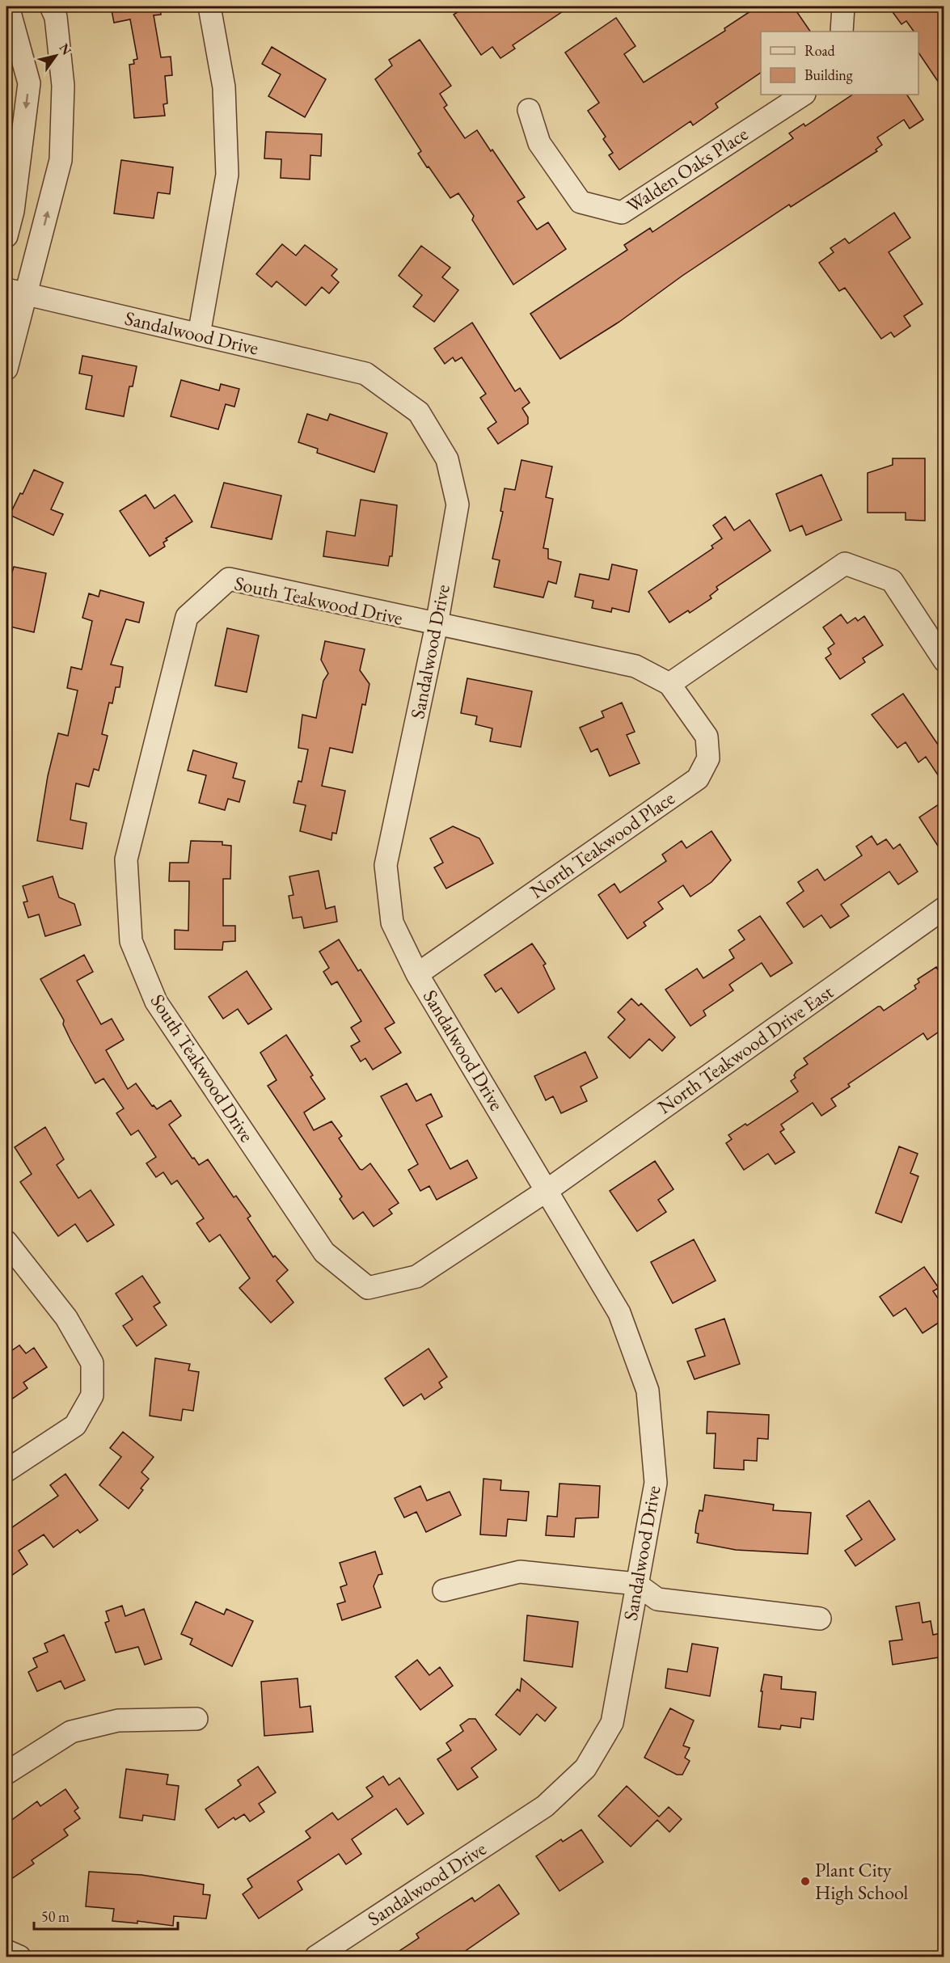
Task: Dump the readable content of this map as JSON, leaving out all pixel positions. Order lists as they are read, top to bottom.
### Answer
{
  "streets": {
    "street": [
      "Walden Oaks Place",
      "Sandalwood Drive",
      "South Teakwood Drive",
      "North Teakwood Place",
      "North Teakwood Drive East"
    ]
  },
  "crossings": [
    ["Sandalwood Drive", "South Teakwood Drive"],
    ["Sandalwood Drive", "North Teakwood Place"],
    ["Sandalwood Drive", "North Teakwood Drive East"],
    ["South Teakwood Drive", "North Teakwood Drive East"]
  ],
  "places": ["Plant City High School"],
  "legend": ["Road", "Building"],
  "scale_bar": "50 m",
  "north": "top right"
}
